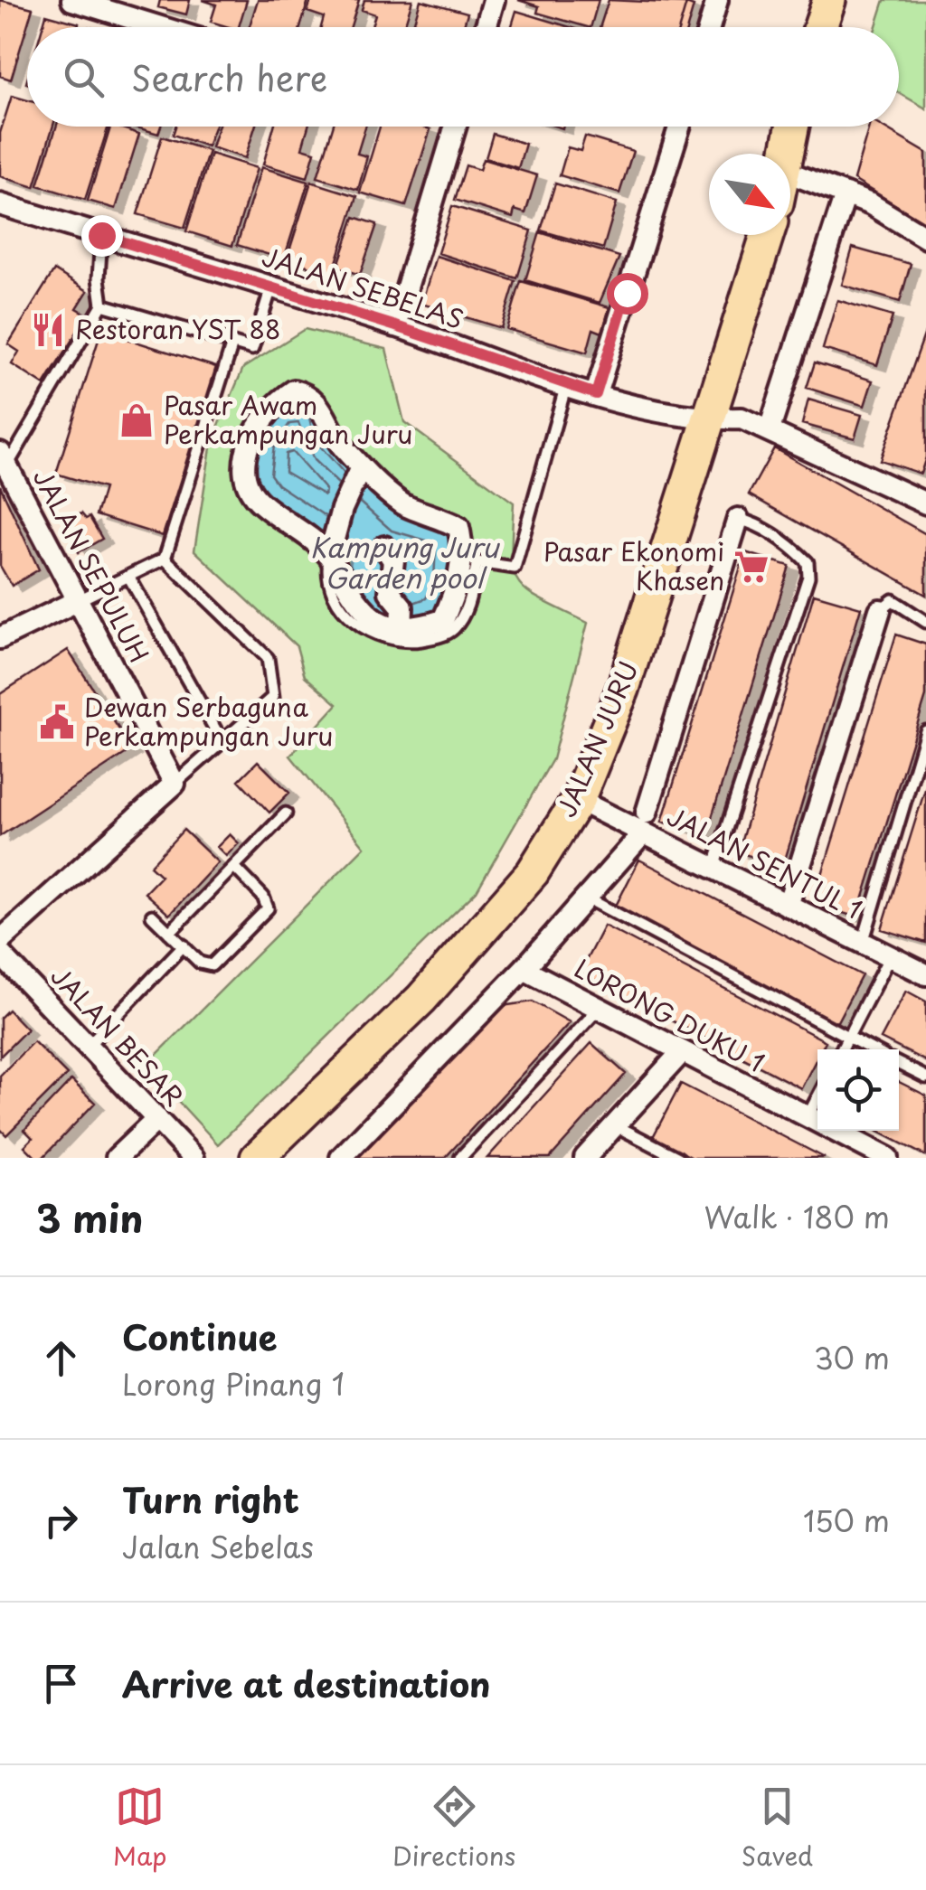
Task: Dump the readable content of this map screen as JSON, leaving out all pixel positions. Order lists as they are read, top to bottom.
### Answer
{
  "streets": {
    "main road": ["JALAN JURU"],
    "street": [
      "JALAN SEBELAS",
      "JALAN SEPULUH",
      "JALAN SENTUL 1",
      "LORONG DUKU 1",
      "JALAN BESAR"
    ]
  },
  "crossings": [
    ["JALAN SEBELAS", "JALAN JURU"],
    ["JALAN JURU", "JALAN SENTUL 1"]
  ],
  "water": ["Kampung Juru Garden pool"],
  "places": {
    "restaurant": ["Restoran YST 88"],
    "shop": ["Pasar Awam Perkampungan Juru"],
    "supermarket": ["Pasar Ekonomi Khasen"],
    "public building": ["Dewan Serbaguna Perkampungan Juru"]
  },
  "north": "bottom right",
  "page": {
    "search": "Search here",
    "heading": ["3 min", "Walk · 180 m"],
    "list": [
      ["Continue", "Lorong Pinang 1", "30 m"],
      ["Turn right", "Jalan Sebelas", "150 m"],
      "Arrive at destination"
    ],
    "nav": ["Map", "Directions", "Saved"]
  }
}
